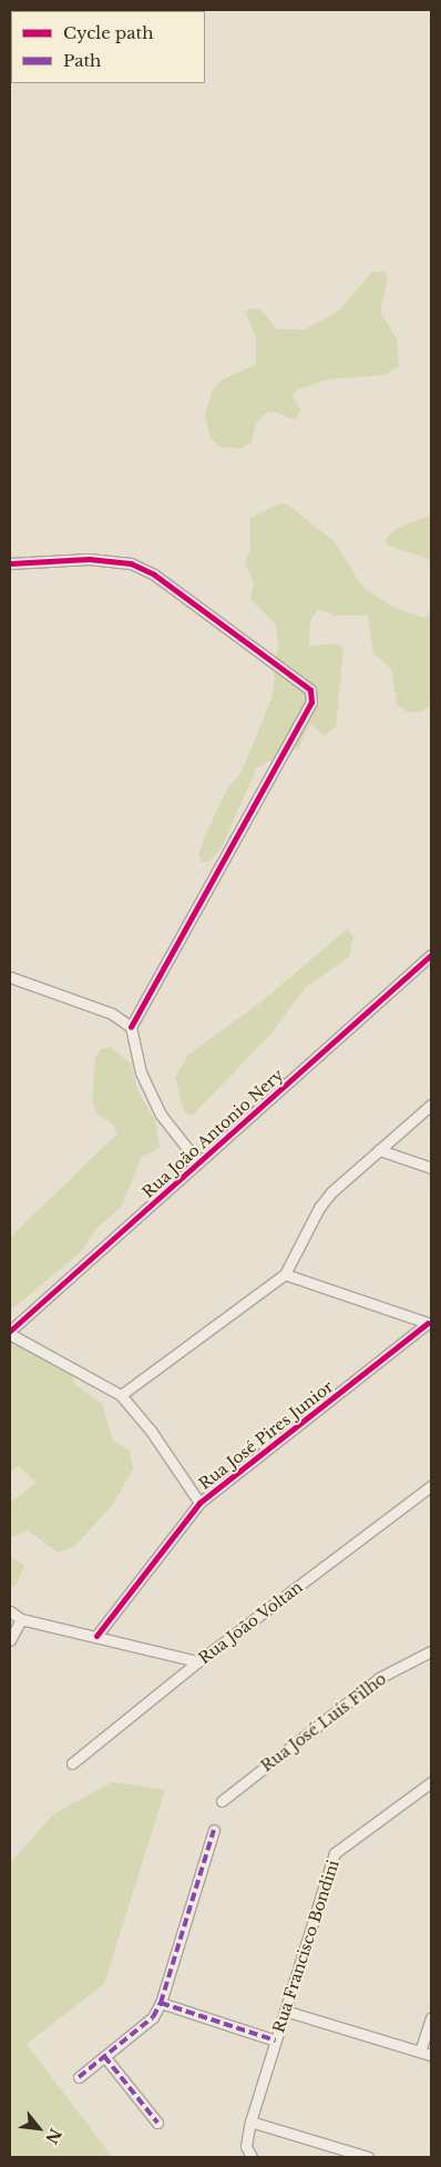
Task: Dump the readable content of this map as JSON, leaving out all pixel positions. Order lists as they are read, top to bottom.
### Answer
{
  "streets": {
    "street": [
      "Rua João Antonio Nery",
      "Rua José Pires Junior",
      "Rua João Voltan",
      "Rua José Luís Filho",
      "Rua Francisco Bondini"
    ]
  },
  "legend": ["Cycle path", "Path"],
  "north": "bottom right"
}
